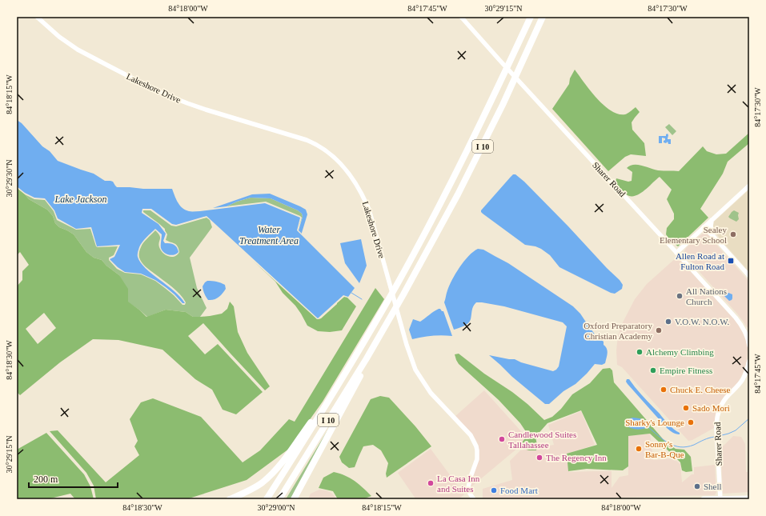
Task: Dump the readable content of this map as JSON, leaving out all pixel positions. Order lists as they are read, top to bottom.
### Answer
{
  "streets": {
    "highway": ["I 10"],
    "street": ["Lakeshore Drive", "Sharer Road"]
  },
  "water": ["Lake Jackson", "Water Treatment Area"],
  "places": {
    "other": [
      "Sealey Elementary School",
      "All Nations Church",
      "V.O.W. N.O.W.",
      "Oxford Preparatory Christian Academy",
      "Alchemy Climbing",
      "Empire Fitness",
      "Chuck E. Cheese",
      "Sado Mori",
      "Sharky's Lounge",
      "Candlewood Suites Tallahassee",
      "Sonny's Bar-B-Que",
      "The Regency Inn",
      "La Casa Inn and Suites",
      "Shell",
      "Food Mart"
    ],
    "transit": ["Allen Road at Fulton Road"]
  },
  "scale_bar": "200 m",
  "coordinates": [
    "84°18'00\"W",
    "84°17'45\"W",
    "30°29'15\"N",
    "84°17'30\"W",
    "84°18'15\"W",
    "30°29'30\"N",
    "84°18'30\"W",
    "30°29'00\"N"
  ]
}
